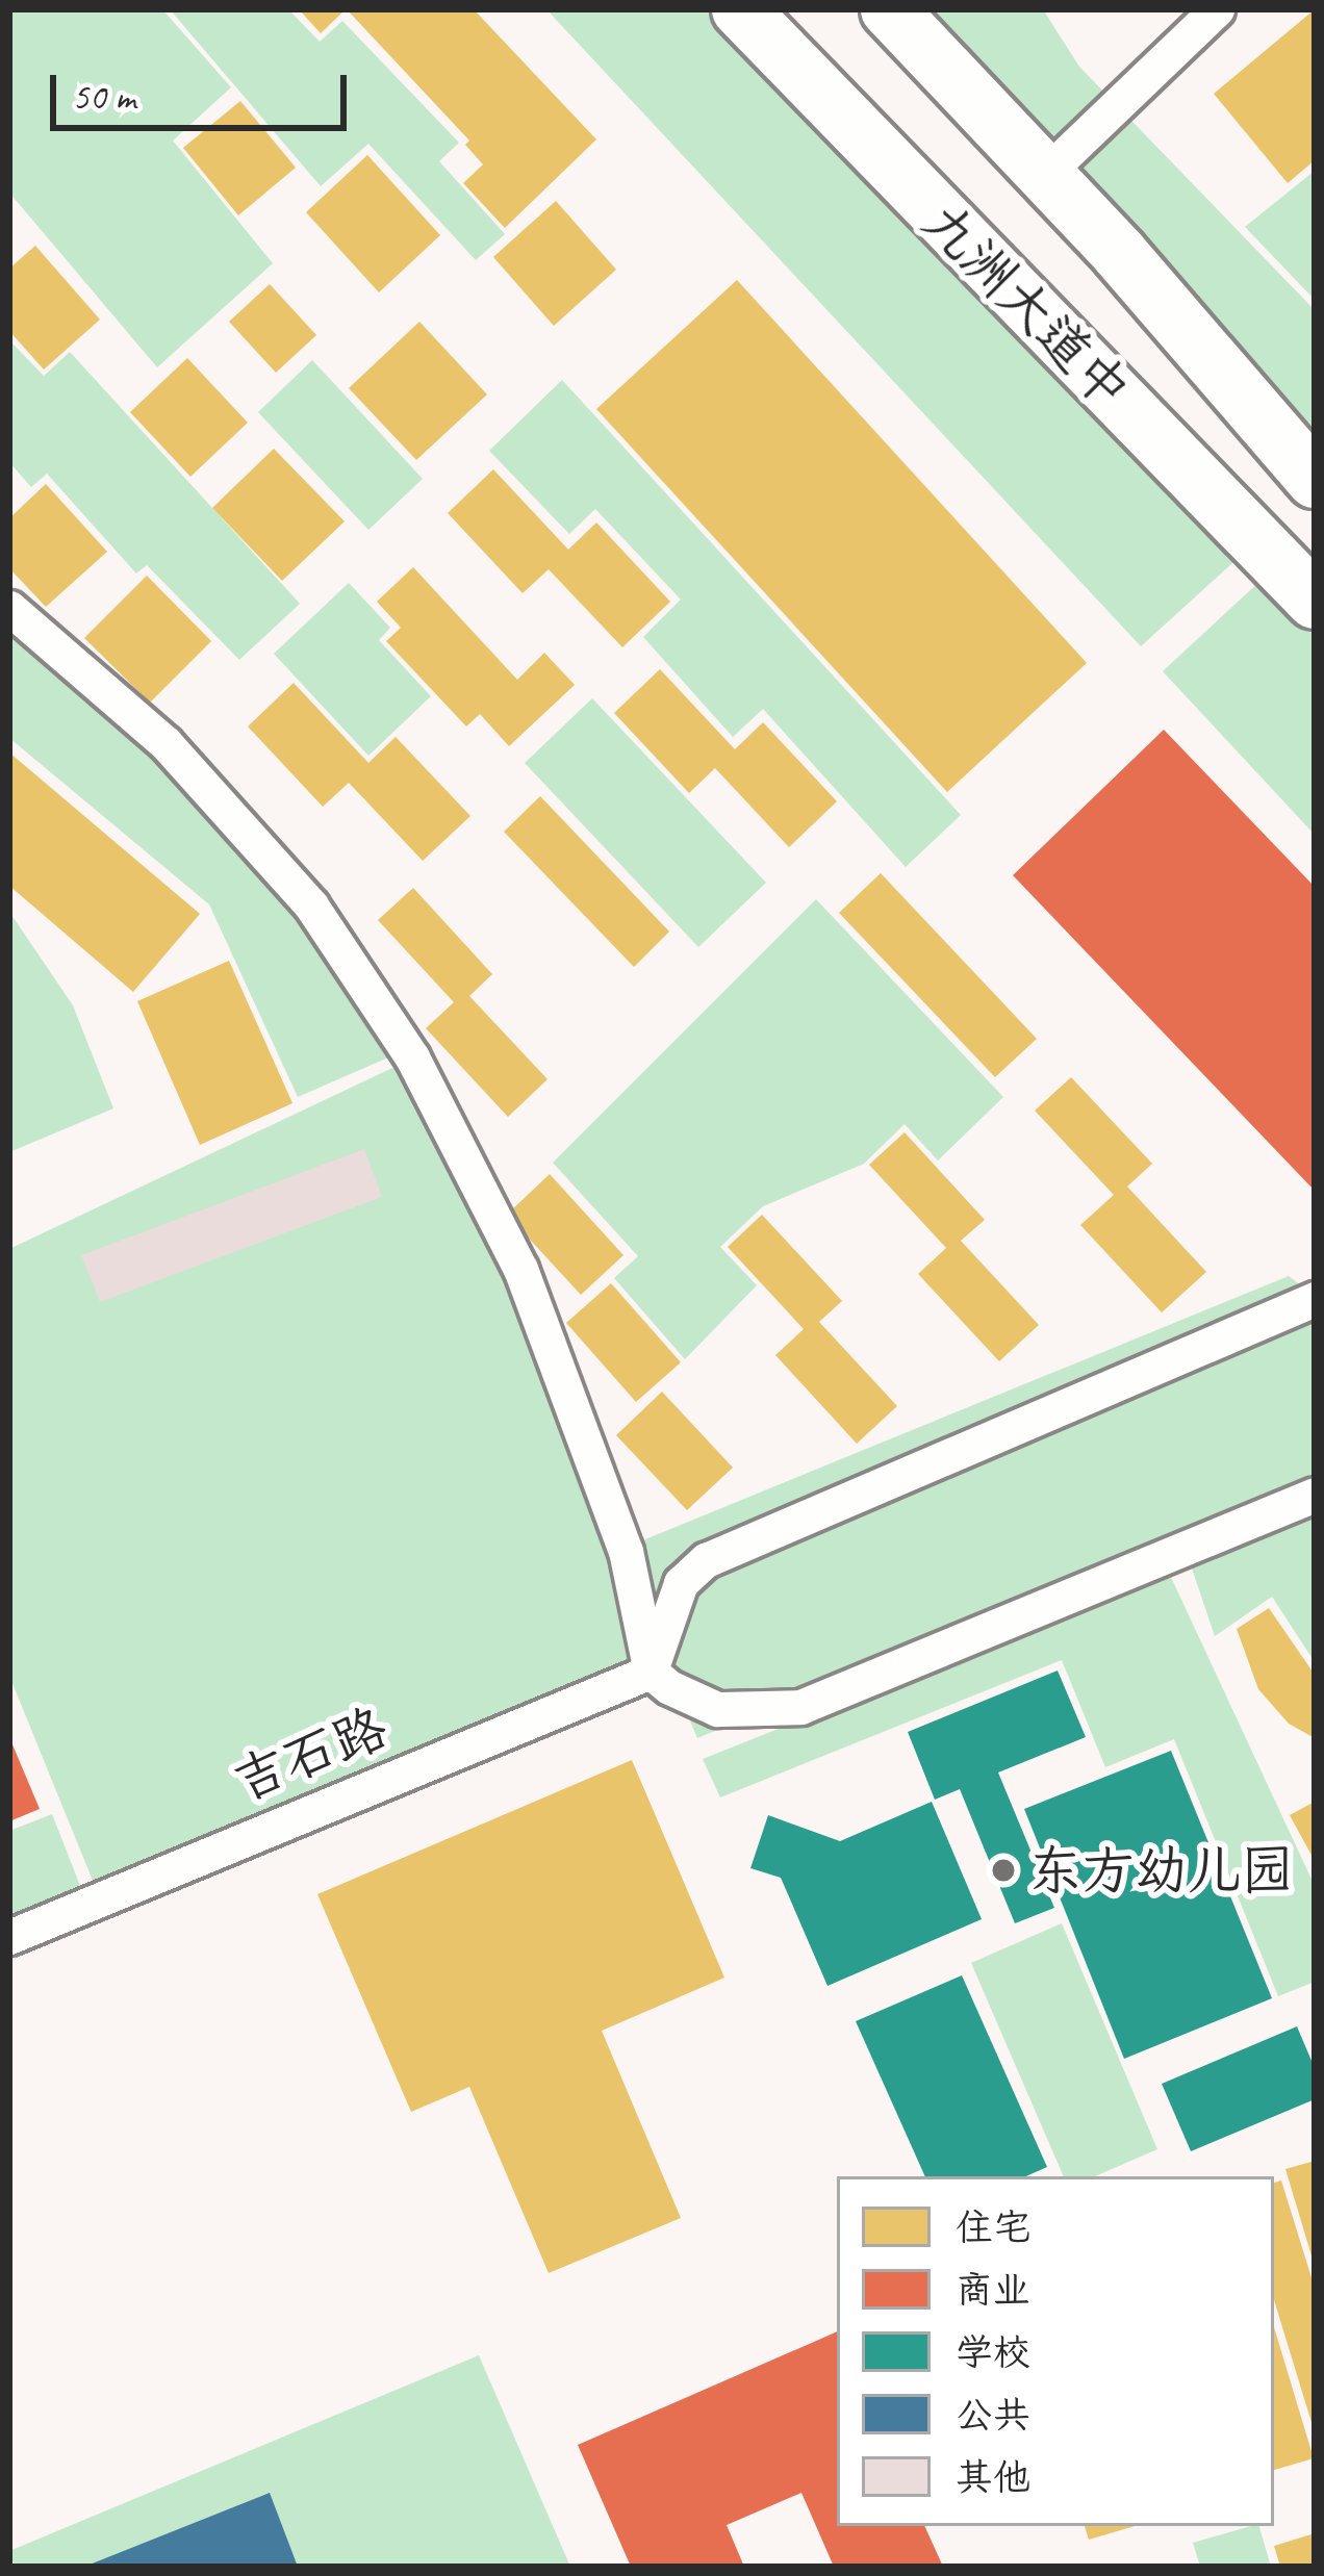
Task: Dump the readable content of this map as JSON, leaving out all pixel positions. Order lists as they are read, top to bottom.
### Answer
{
  "streets": {
    "main road": ["九洲大道中"],
    "street": ["吉石路"]
  },
  "places": ["东方幼儿园"],
  "legend": [
    "住宅",
    "商业",
    "学校",
    "公共",
    "其他"
  ],
  "scale_bar": "50 m"
}
